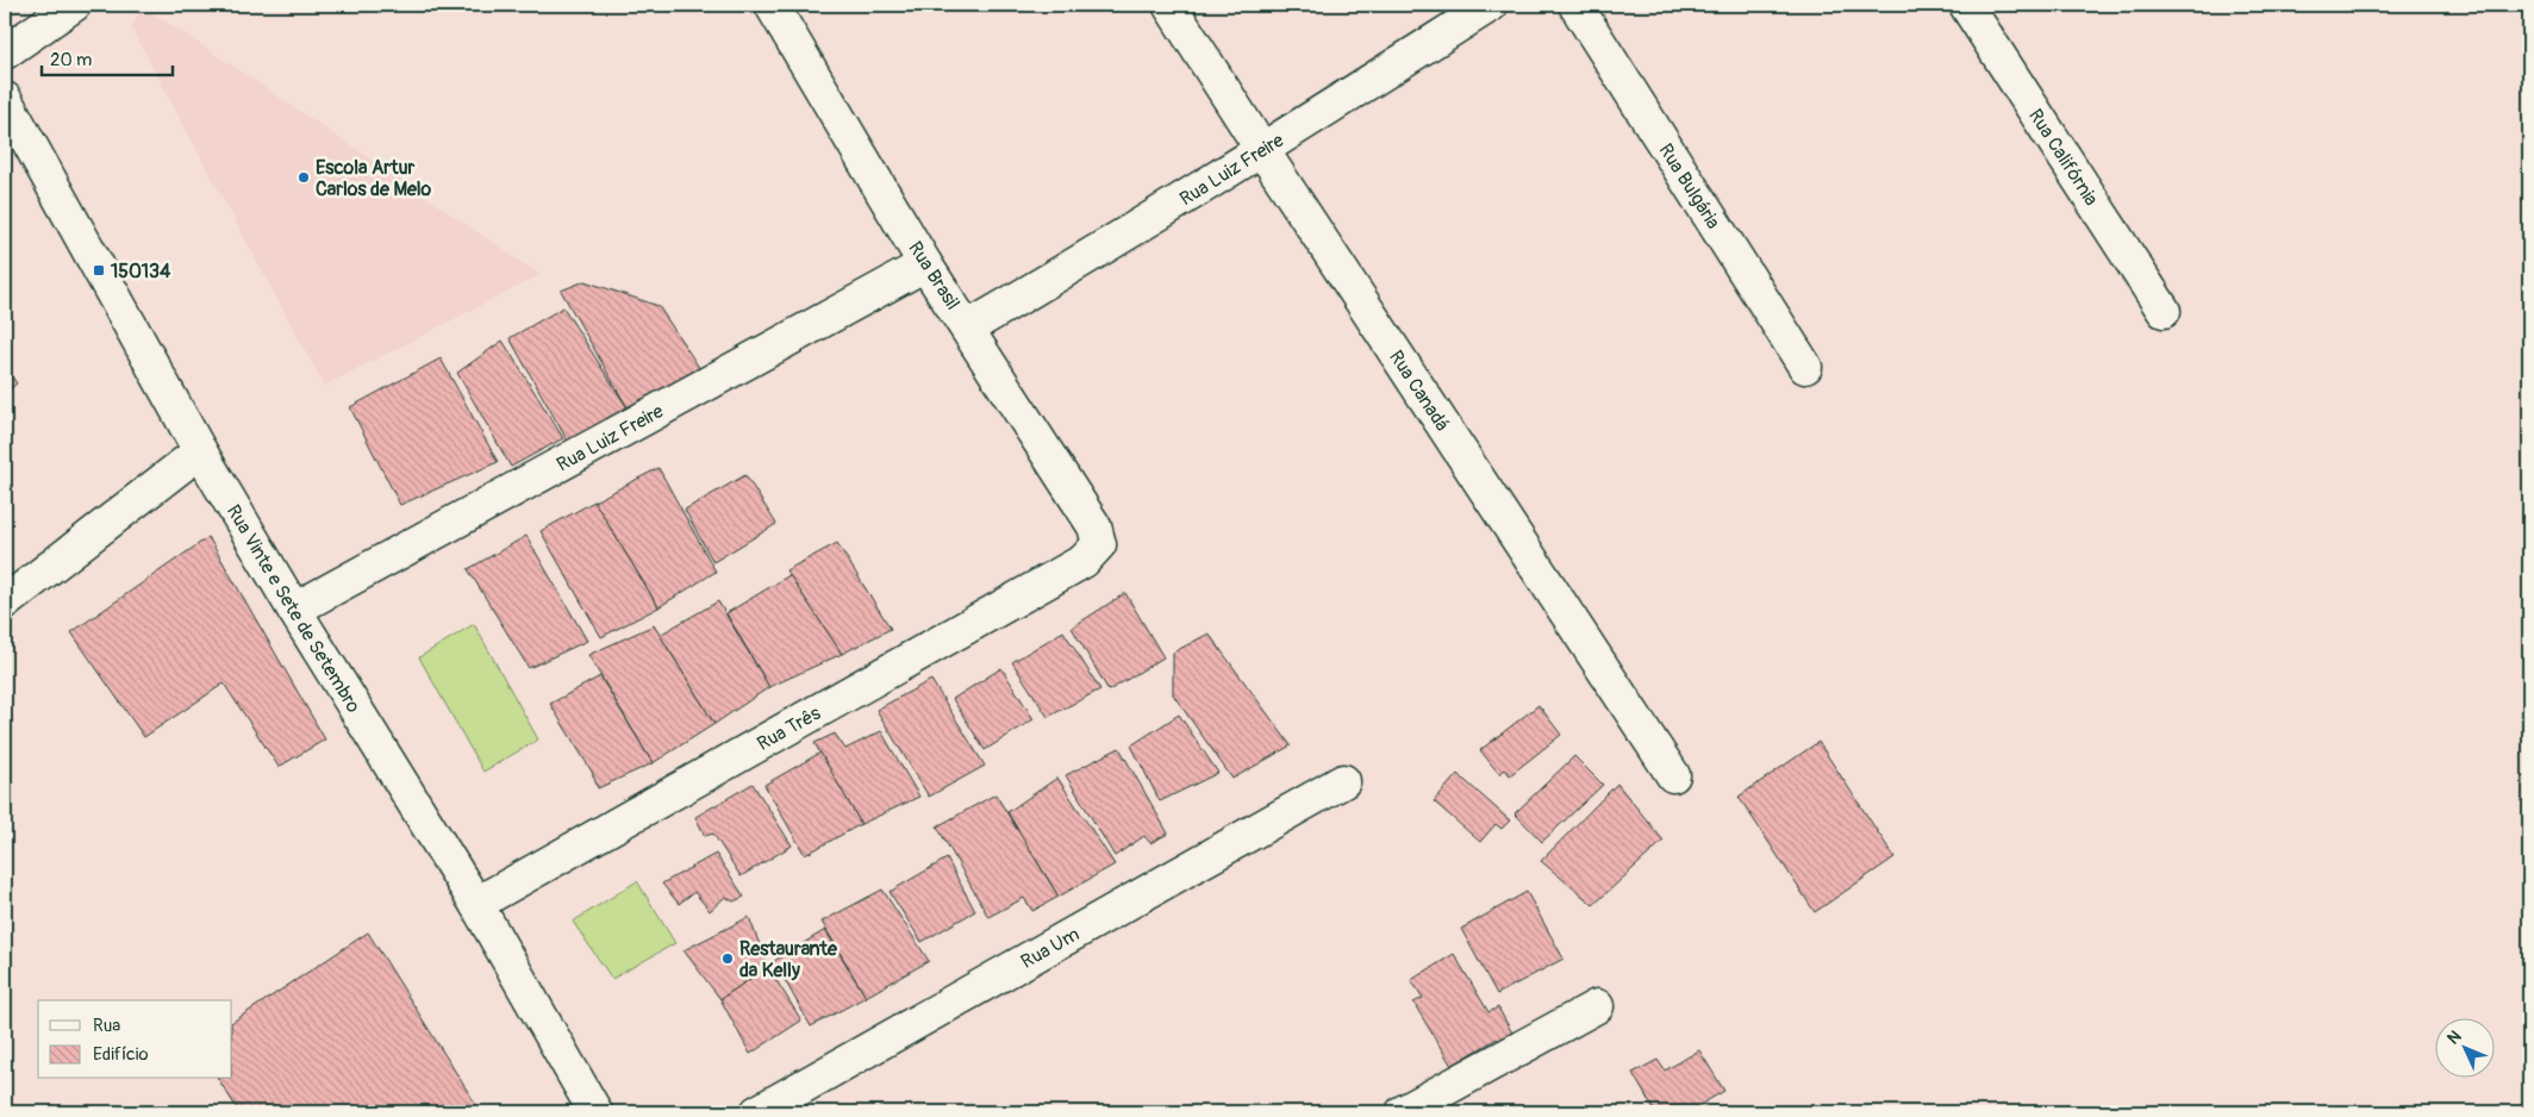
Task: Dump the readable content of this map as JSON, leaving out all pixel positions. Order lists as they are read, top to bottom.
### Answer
{
  "streets": {
    "street": [
      "Rua Califórnia",
      "Rua Luiz Freire",
      "Rua Bulgária",
      "Rua Brasil",
      "Rua Canadá",
      "Rua Vinte e Sete de Setembro",
      "Rua Três",
      "Rua Um"
    ]
  },
  "crossings": [
    ["Rua Luiz Freire", "Rua Brasil"],
    ["Rua Luiz Freire", "Rua Canadá"],
    ["Rua Luiz Freire", "Rua Vinte e Sete de Setembro"],
    ["Rua Brasil", "Rua Três"],
    ["Rua Vinte e Sete de Setembro", "Rua Três"]
  ],
  "places": {
    "other": ["Escola Artur Carlos de Melo", "Restaurante da Kelly"],
    "transit": ["150134"]
  },
  "legend": ["Rua", "Edifício"],
  "scale_bar": "20 m",
  "north": "top left"
}
